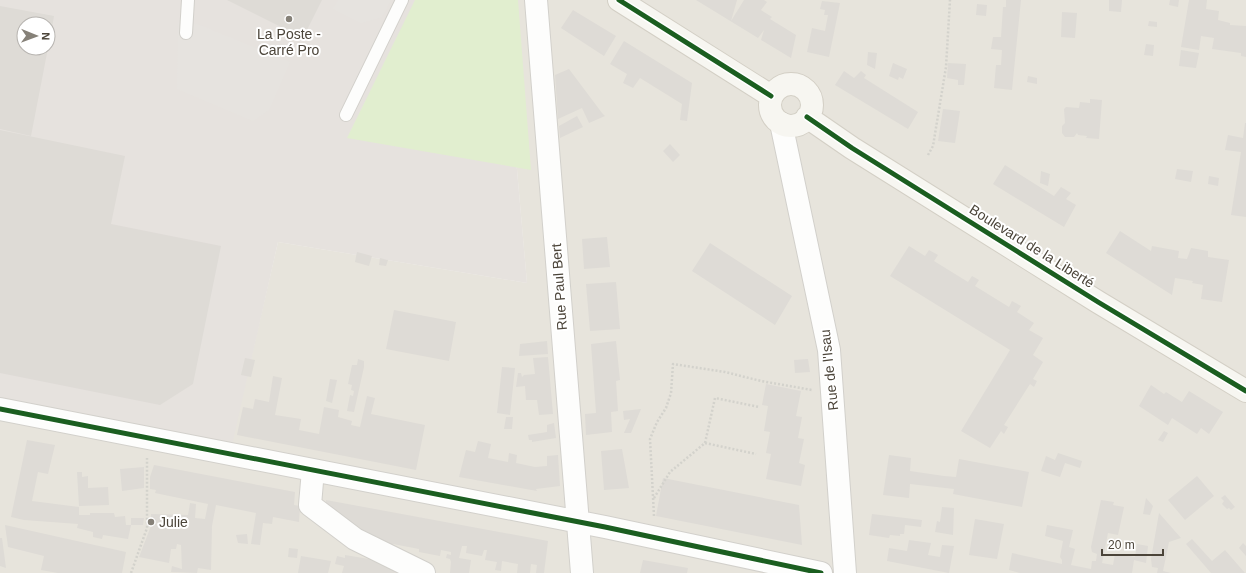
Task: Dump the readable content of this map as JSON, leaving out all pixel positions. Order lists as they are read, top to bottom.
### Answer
{
  "streets": {
    "main road": ["Boulevard de la Liberté"],
    "street": ["Rue Paul Bert", "Rue de l'Isau"]
  },
  "crossings": [
    ["Boulevard de la Liberté", "Rue de l'Isau"]
  ],
  "places": ["La Poste - Carré Pro", "Julie"],
  "scale_bar": "20 m",
  "north": "right"
}
